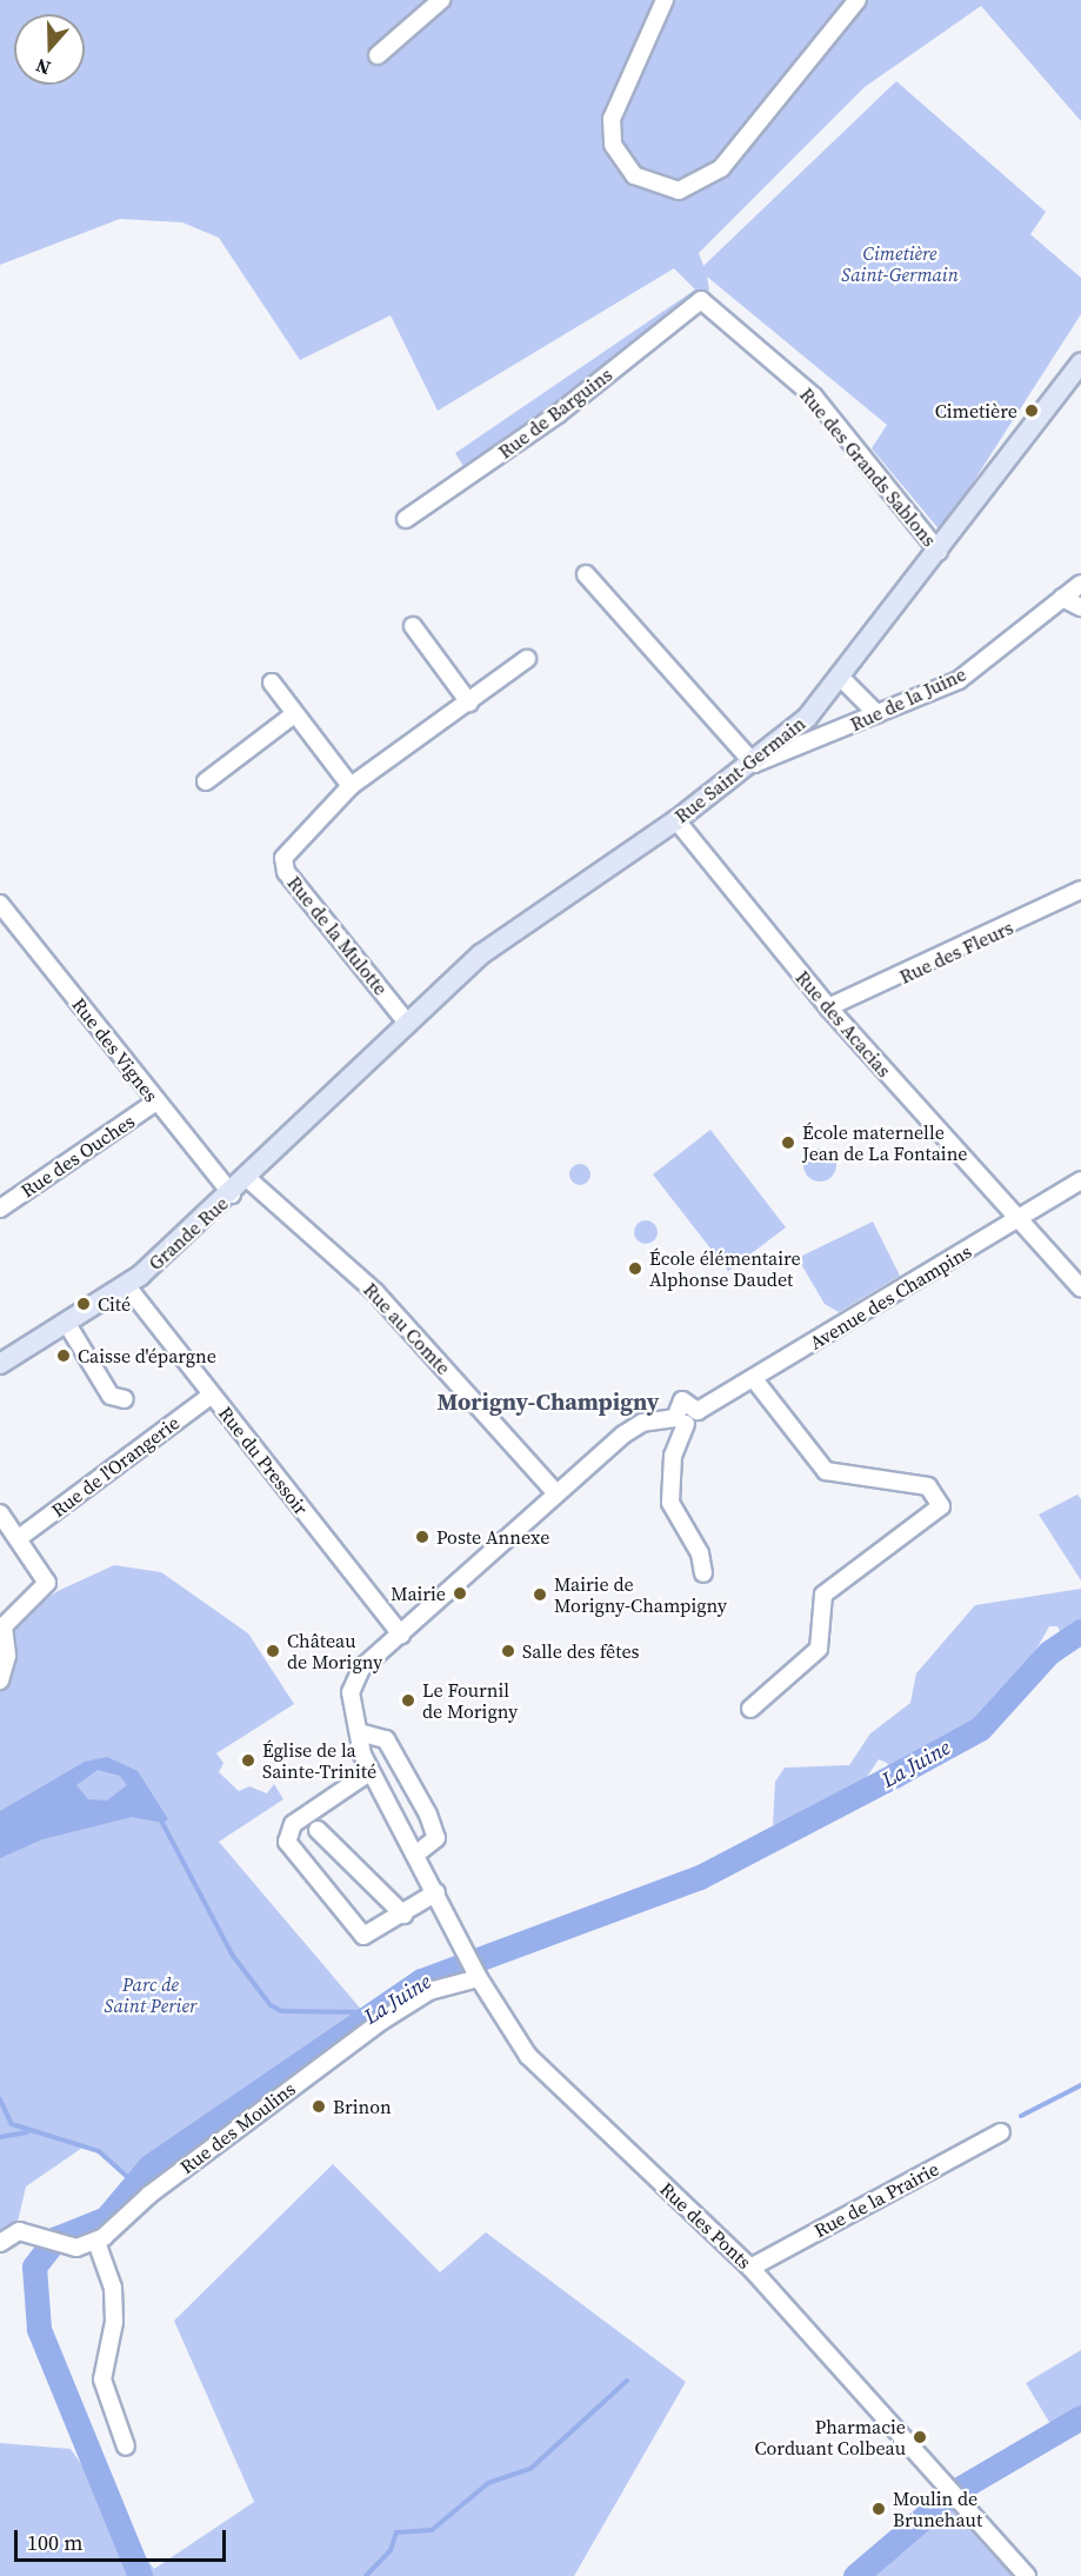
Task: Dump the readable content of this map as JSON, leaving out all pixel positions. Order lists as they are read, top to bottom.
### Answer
{
  "streets": {
    "main road": ["Rue Saint-Germain", "Grande Rue"],
    "street": [
      "Rue de Barguins",
      "Rue des Grands Sablons",
      "Rue de la Juine",
      "Rue de la Mulotte",
      "Rue des Fleurs",
      "Rue des Acacias",
      "Rue des Vignes",
      "Rue des Ouches",
      "Avenue des Champins",
      "Rue au Comte",
      "Rue du Pressoir",
      "Rue de l'Orangerie",
      "Rue des Moulins",
      "Rue de la Prairie",
      "Rue des Ponts"
    ]
  },
  "crossings": [
    ["Rue de Barguins", "Rue des Grands Sablons"],
    ["Rue des Grands Sablons", "Rue Saint-Germain"],
    ["Rue de la Juine", "Rue Saint-Germain"],
    ["Rue Saint-Germain", "Rue de la Mulotte"],
    ["Rue Saint-Germain", "Rue des Acacias"],
    ["Rue Saint-Germain", "Grande Rue"],
    ["Rue des Fleurs", "Rue des Acacias"],
    ["Rue des Acacias", "Avenue des Champins"],
    ["Rue des Vignes", "Rue des Ouches"],
    ["Rue des Vignes", "Grande Rue"],
    ["Grande Rue", "Rue au Comte"],
    ["Grande Rue", "Rue du Pressoir"],
    ["Rue du Pressoir", "Rue de l'Orangerie"],
    ["Rue du Pressoir", "Rue des Ponts"],
    ["Rue des Moulins", "Rue des Ponts"],
    ["Rue de la Prairie", "Rue des Ponts"]
  ],
  "districts": ["Morigny-Champigny"],
  "water": ["La Juine"],
  "parks": ["Cimetière Saint-Germain", "Parc de Saint Perier"],
  "places": [
    "Cimetière",
    "École maternelle Jean de La Fontaine",
    "École élémentaire Alphonse Daudet",
    "Cité",
    "Caisse d'épargne",
    "Poste Annexe",
    "Mairie",
    "Mairie de Morigny-Champigny",
    "Château de Morigny",
    "Salle des fêtes",
    "Le Fournil de Morigny",
    "Église de la Sainte-Trinité",
    "Brinon",
    "Pharmacie Corduant Colbeau",
    "Moulin de Brunehaut"
  ],
  "scale_bar": "100 m",
  "north": "bottom"
}
